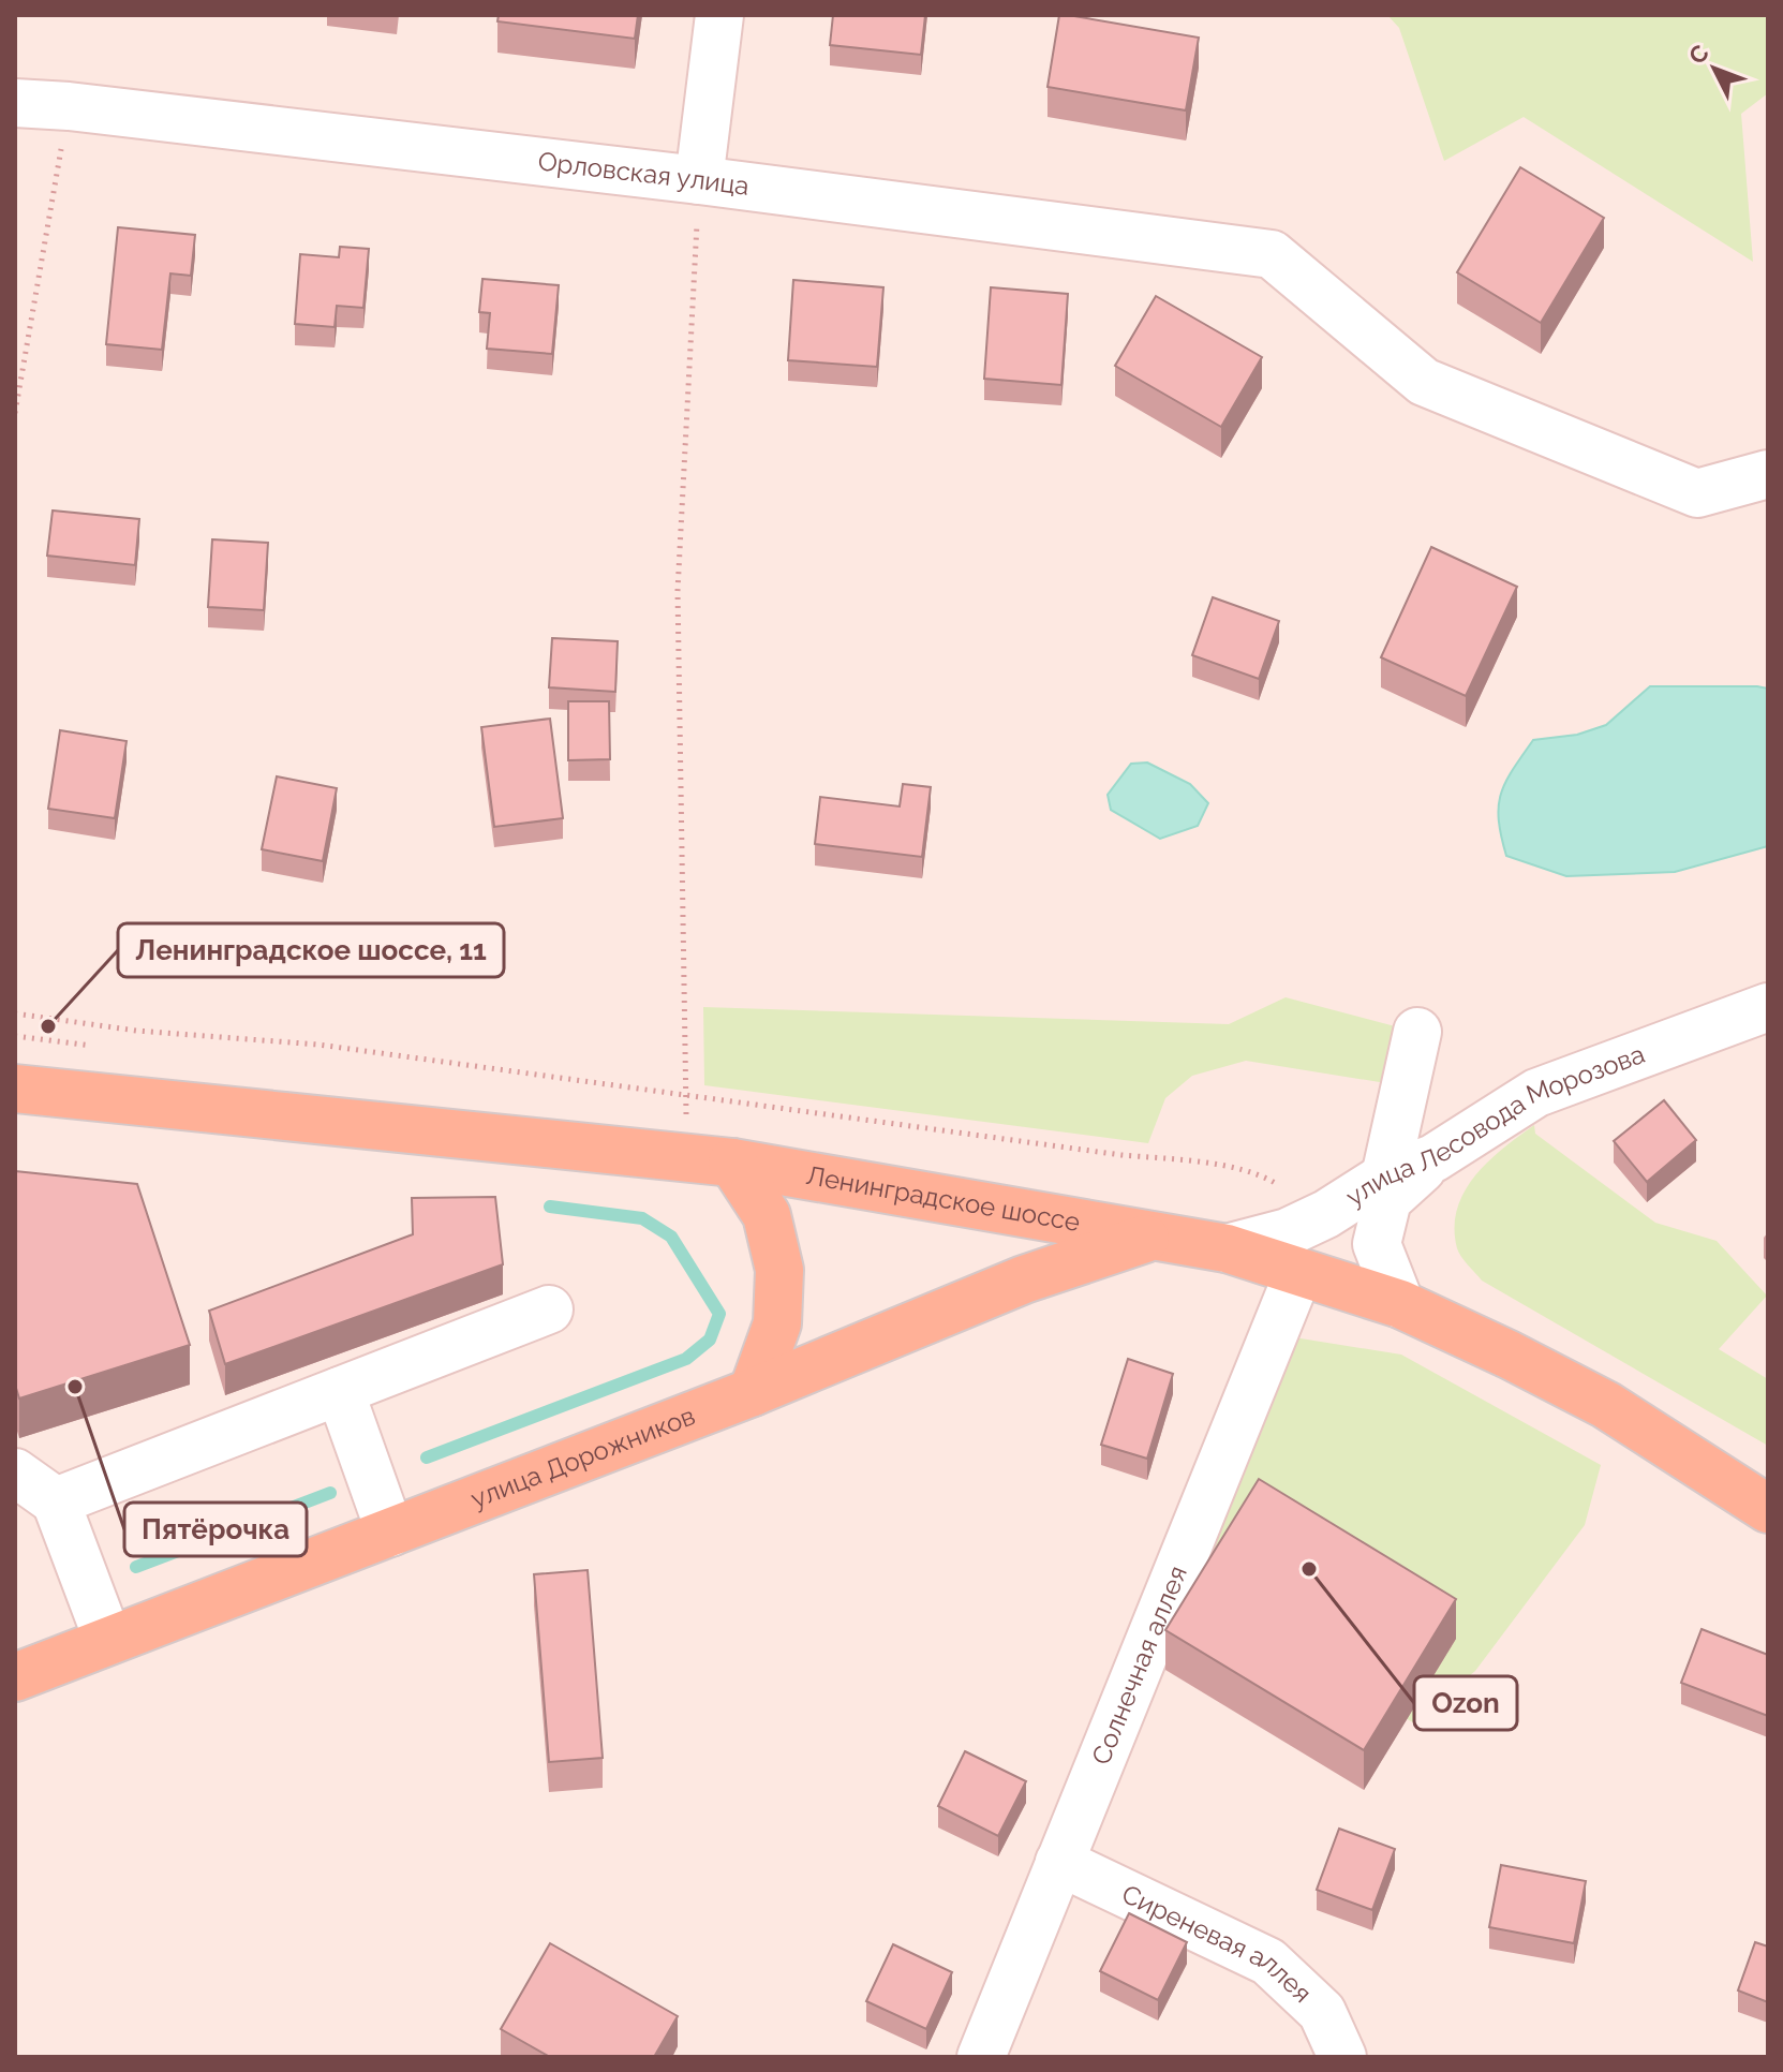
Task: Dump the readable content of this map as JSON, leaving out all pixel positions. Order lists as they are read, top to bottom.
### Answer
{
  "streets": {
    "main road": ["Ленинградское шоссе", "улица Дорожников"],
    "street": [
      "Орловская улица",
      "улица Лесовода Морозова",
      "Солнечная аллея",
      "Сиреневая аллея"
    ]
  },
  "crossings": [
    ["улица Лесовода Морозова", "Ленинградское шоссе"],
    ["Ленинградское шоссе", "улица Дорожников"],
    ["Ленинградское шоссе", "Солнечная аллея"],
    ["Солнечная аллея", "Сиреневая аллея"]
  ],
  "places": ["Ленинградское шоссе, 11", "Пятёрочка", "Ozon"],
  "north": "top left"
}
